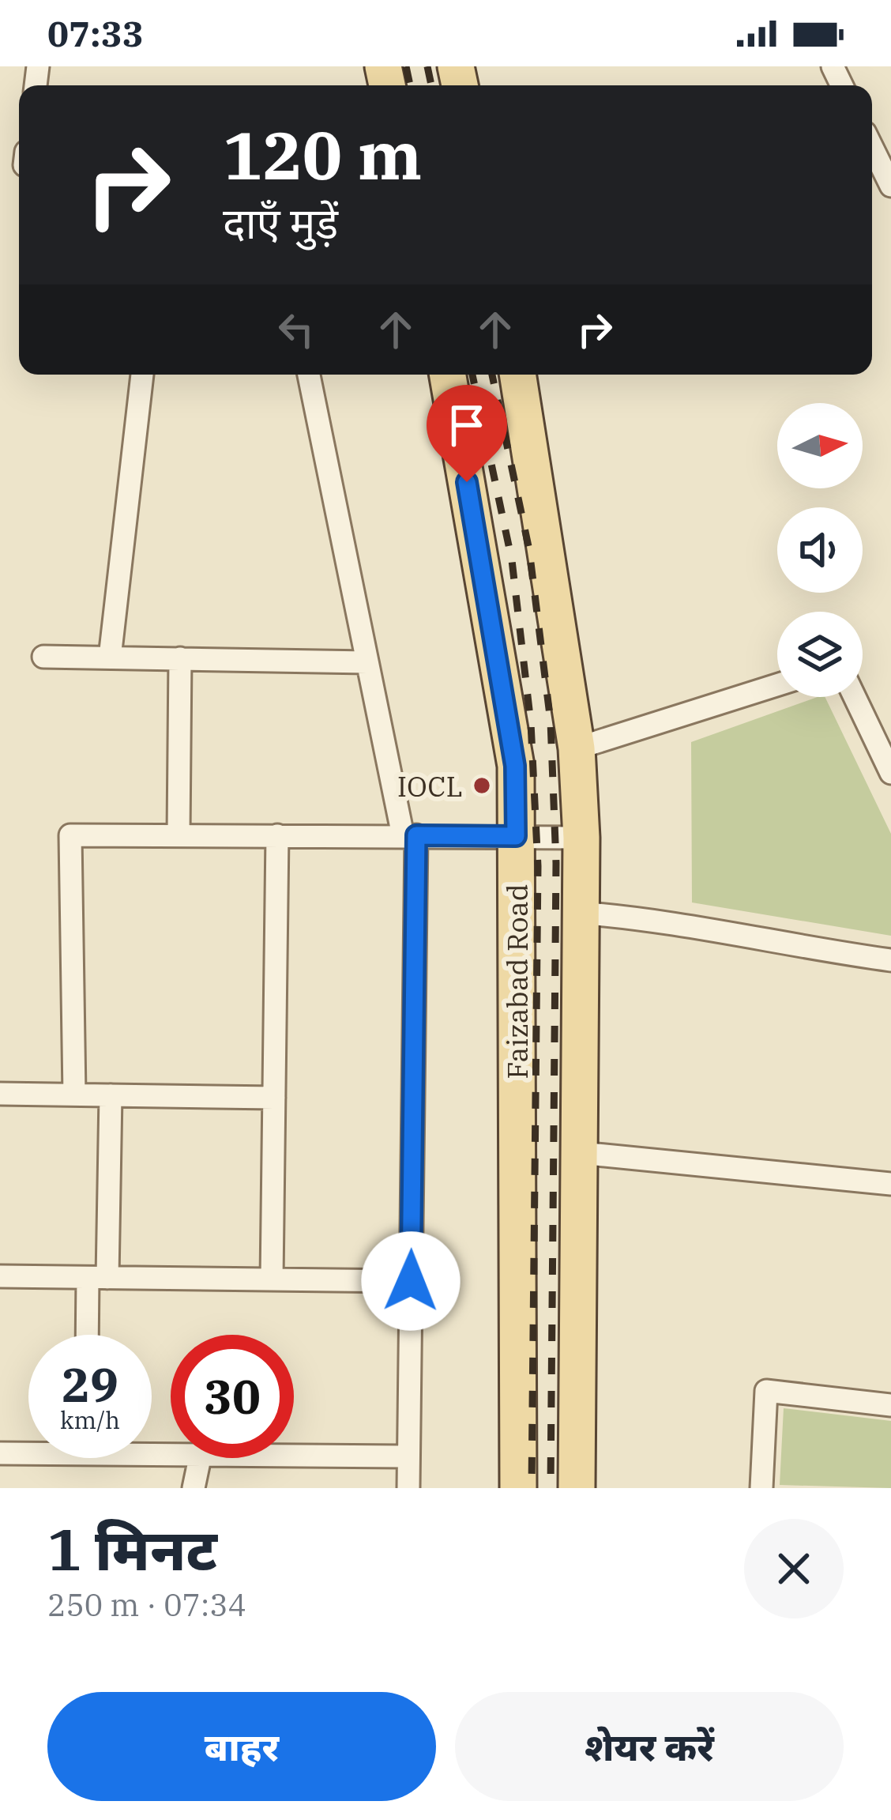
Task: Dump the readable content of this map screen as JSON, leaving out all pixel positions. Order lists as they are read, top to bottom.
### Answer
{
  "streets": {
    "main road": ["Faizabad Road"]
  },
  "places": ["IOCL"],
  "north": "right",
  "page": {
    "status": "07:33",
    "turn": ["120 m", "दाएँ मुड़ें"],
    "speed": "29 km/h",
    "limit": "30",
    "heading": ["1 मिनट", "250 m · 07:34"],
    "buttons": ["बाहर", "शेयर करें"]
  }
}
